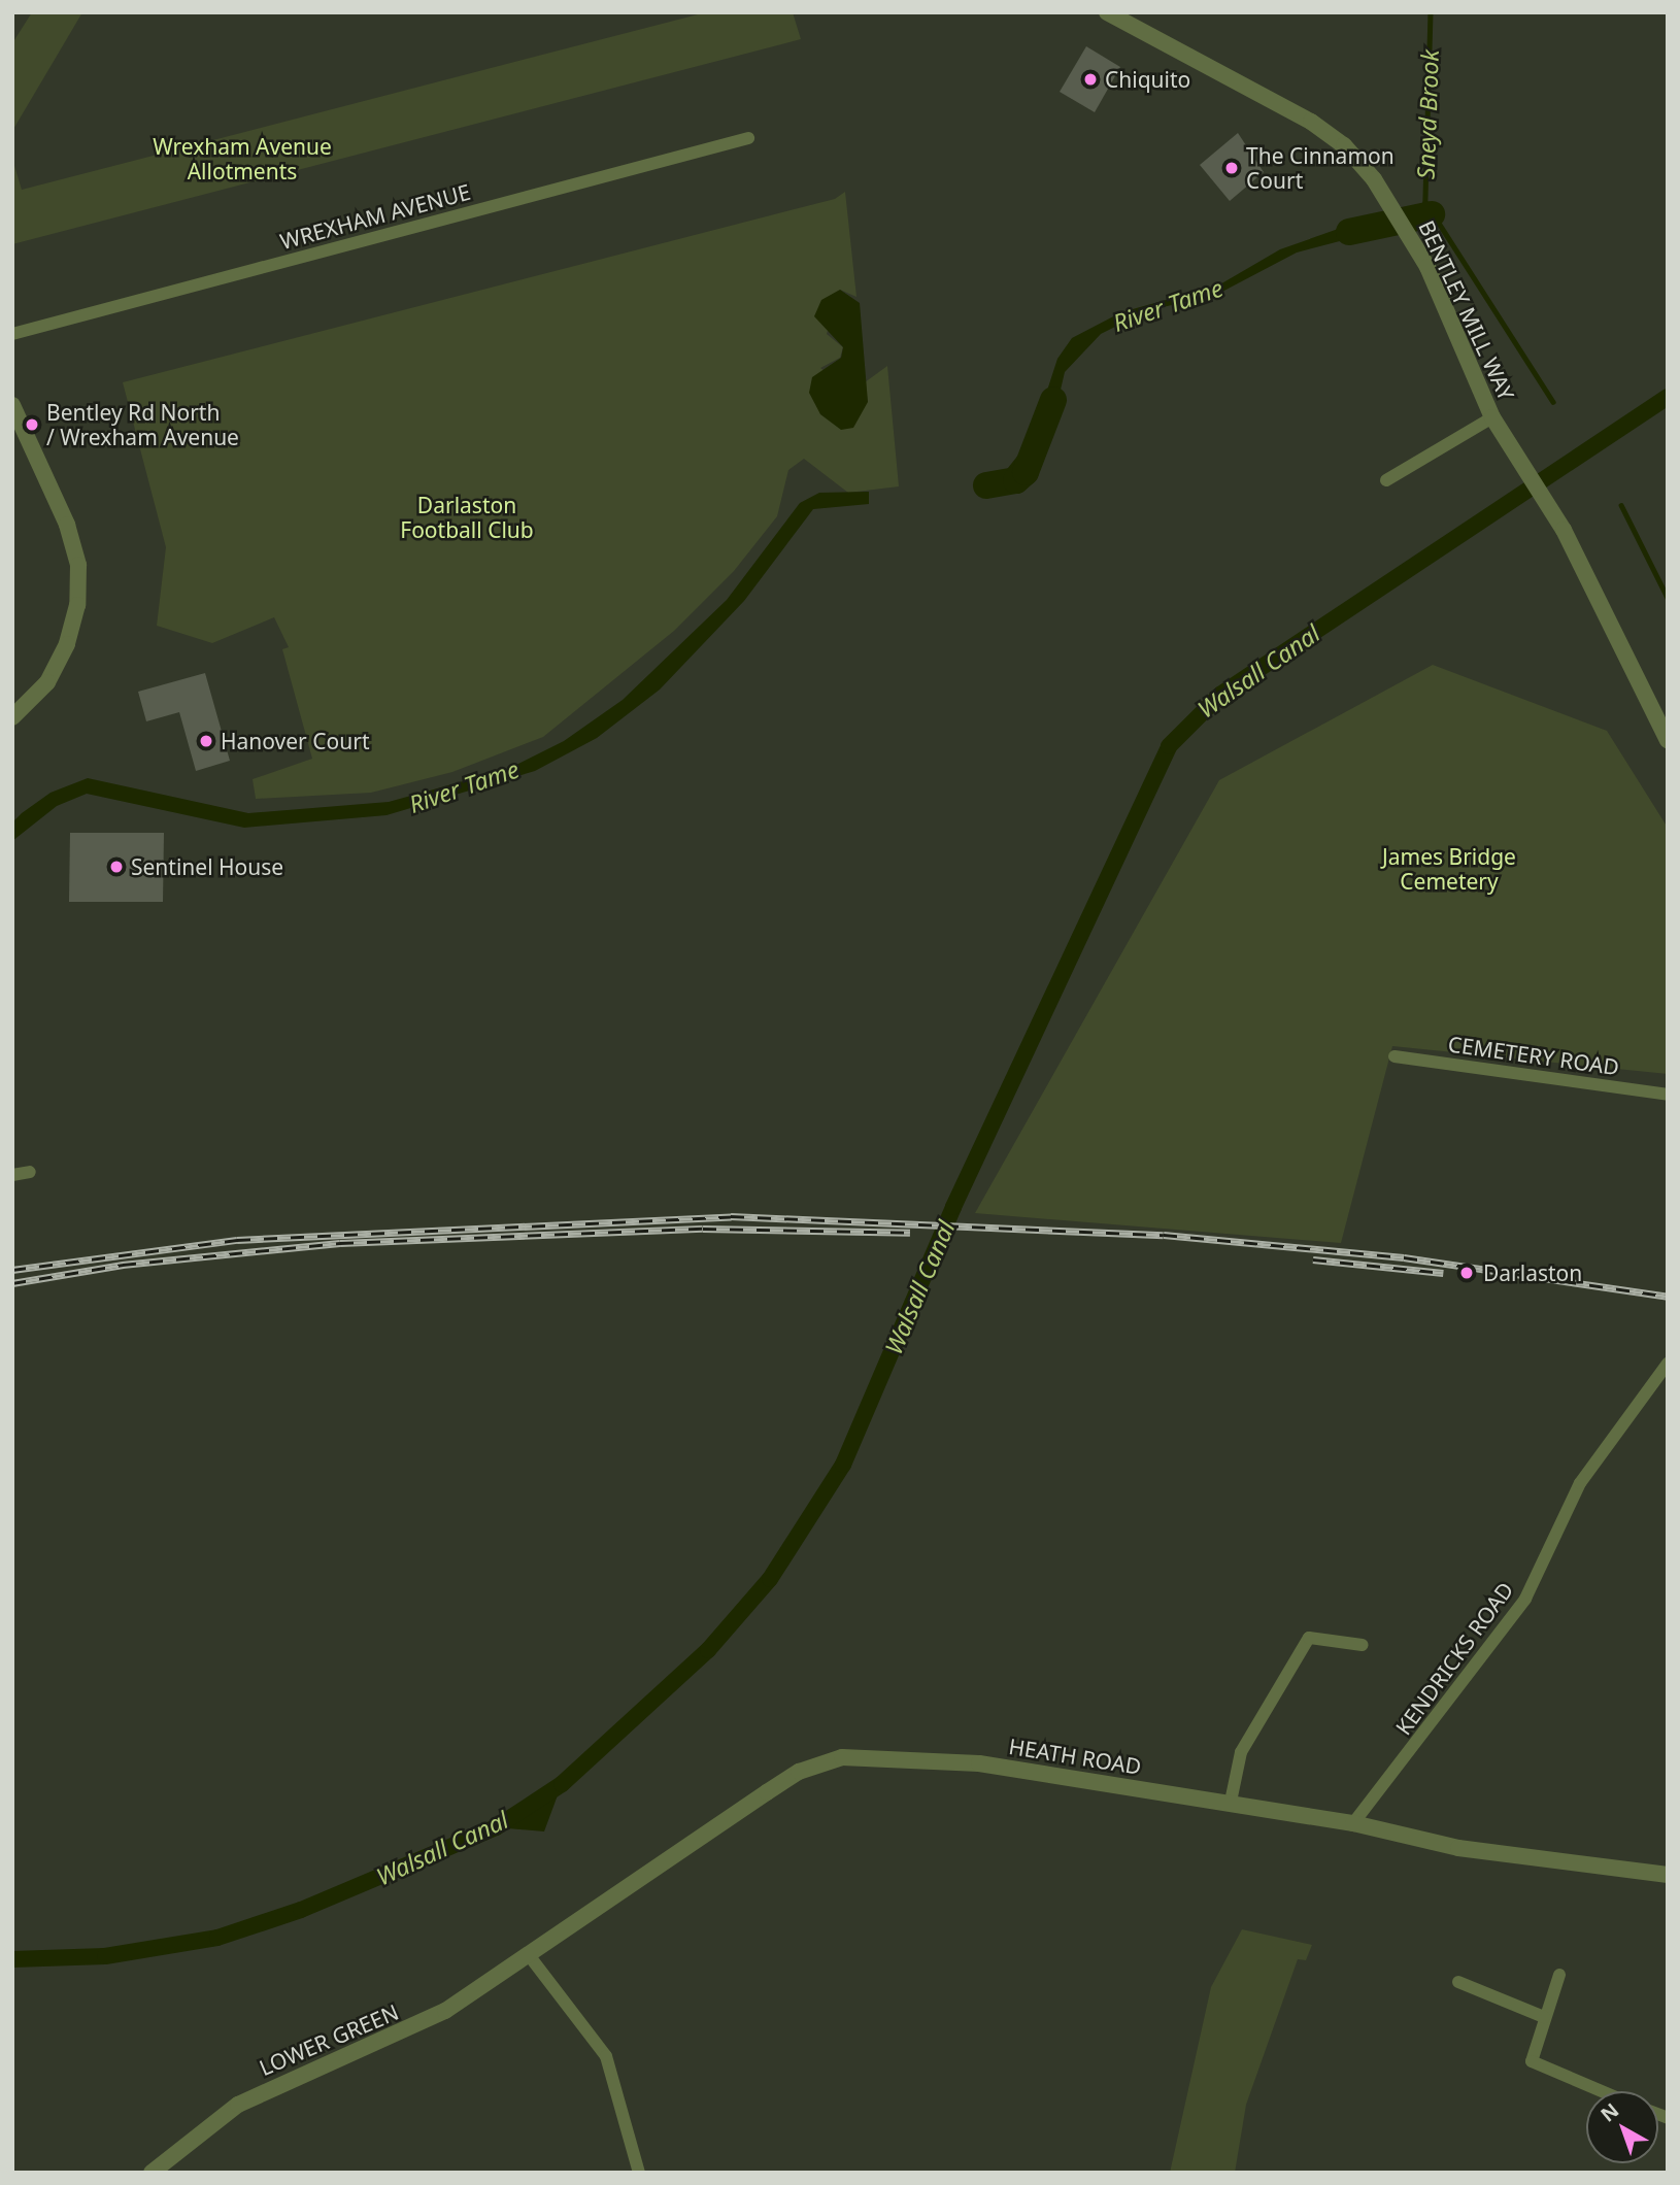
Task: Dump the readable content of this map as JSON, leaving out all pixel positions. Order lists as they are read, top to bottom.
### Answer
{
  "streets": {
    "street": [
      "WREXHAM AVENUE",
      "BENTLEY MILL WAY",
      "CEMETERY ROAD",
      "KENDRICKS ROAD",
      "HEATH ROAD",
      "LOWER GREEN"
    ]
  },
  "crossings": [
    ["KENDRICKS ROAD", "HEATH ROAD"],
    ["HEATH ROAD", "LOWER GREEN"]
  ],
  "water": ["Sneyd Brook", "River Tame", "Walsall Canal"],
  "parks": ["Wrexham Avenue Allotments", "Darlaston Football Club", "James Bridge Cemetery"],
  "places": [
    "Chiquito",
    "The Cinnamon Court",
    "Bentley Rd North / Wrexham Avenue",
    "Hanover Court",
    "Sentinel House",
    "Darlaston"
  ],
  "north": "top left"
}
